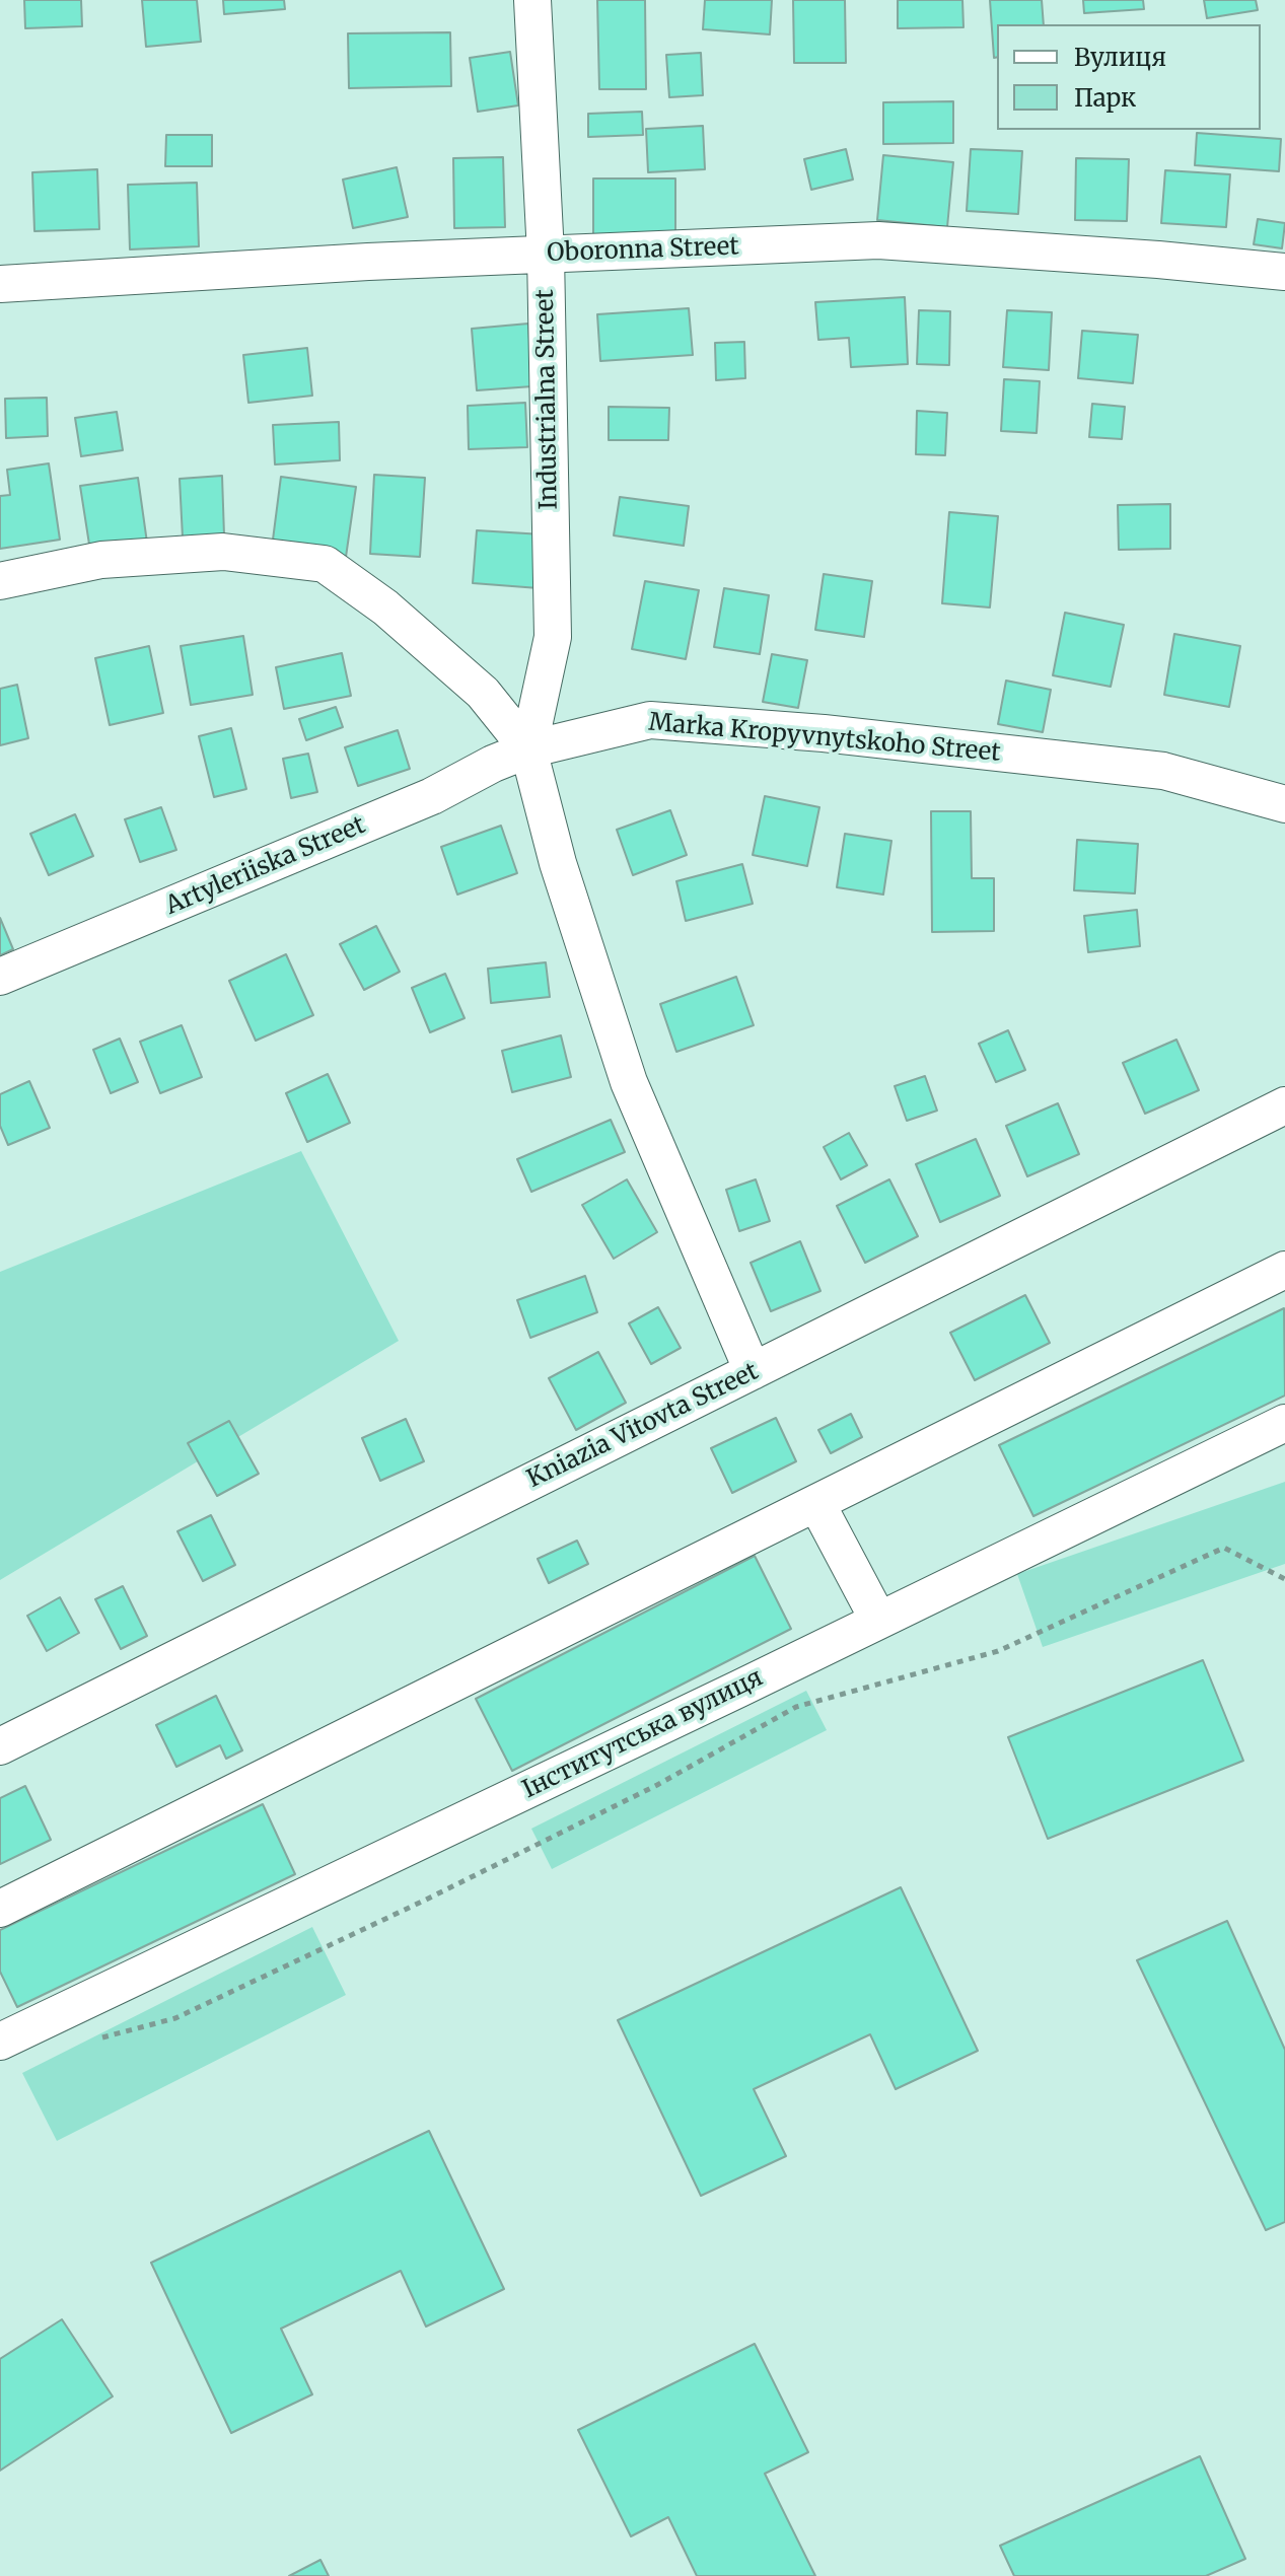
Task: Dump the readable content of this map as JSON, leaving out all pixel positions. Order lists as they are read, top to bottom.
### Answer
{
  "streets": {
    "street": [
      "Oboronna Street",
      "Industrialna Street",
      "Marka Kropyvnytskoho Street",
      "Artyleriiska Street",
      "Kniazia Vitovta Street",
      "Інститутська вулиця"
    ]
  },
  "crossings": [
    ["Oboronna Street", "Industrialna Street"],
    ["Industrialna Street", "Marka Kropyvnytskoho Street"],
    ["Industrialna Street", "Artyleriiska Street"],
    ["Marka Kropyvnytskoho Street", "Artyleriiska Street"]
  ],
  "legend": ["Вулиця", "Парк"]
}
